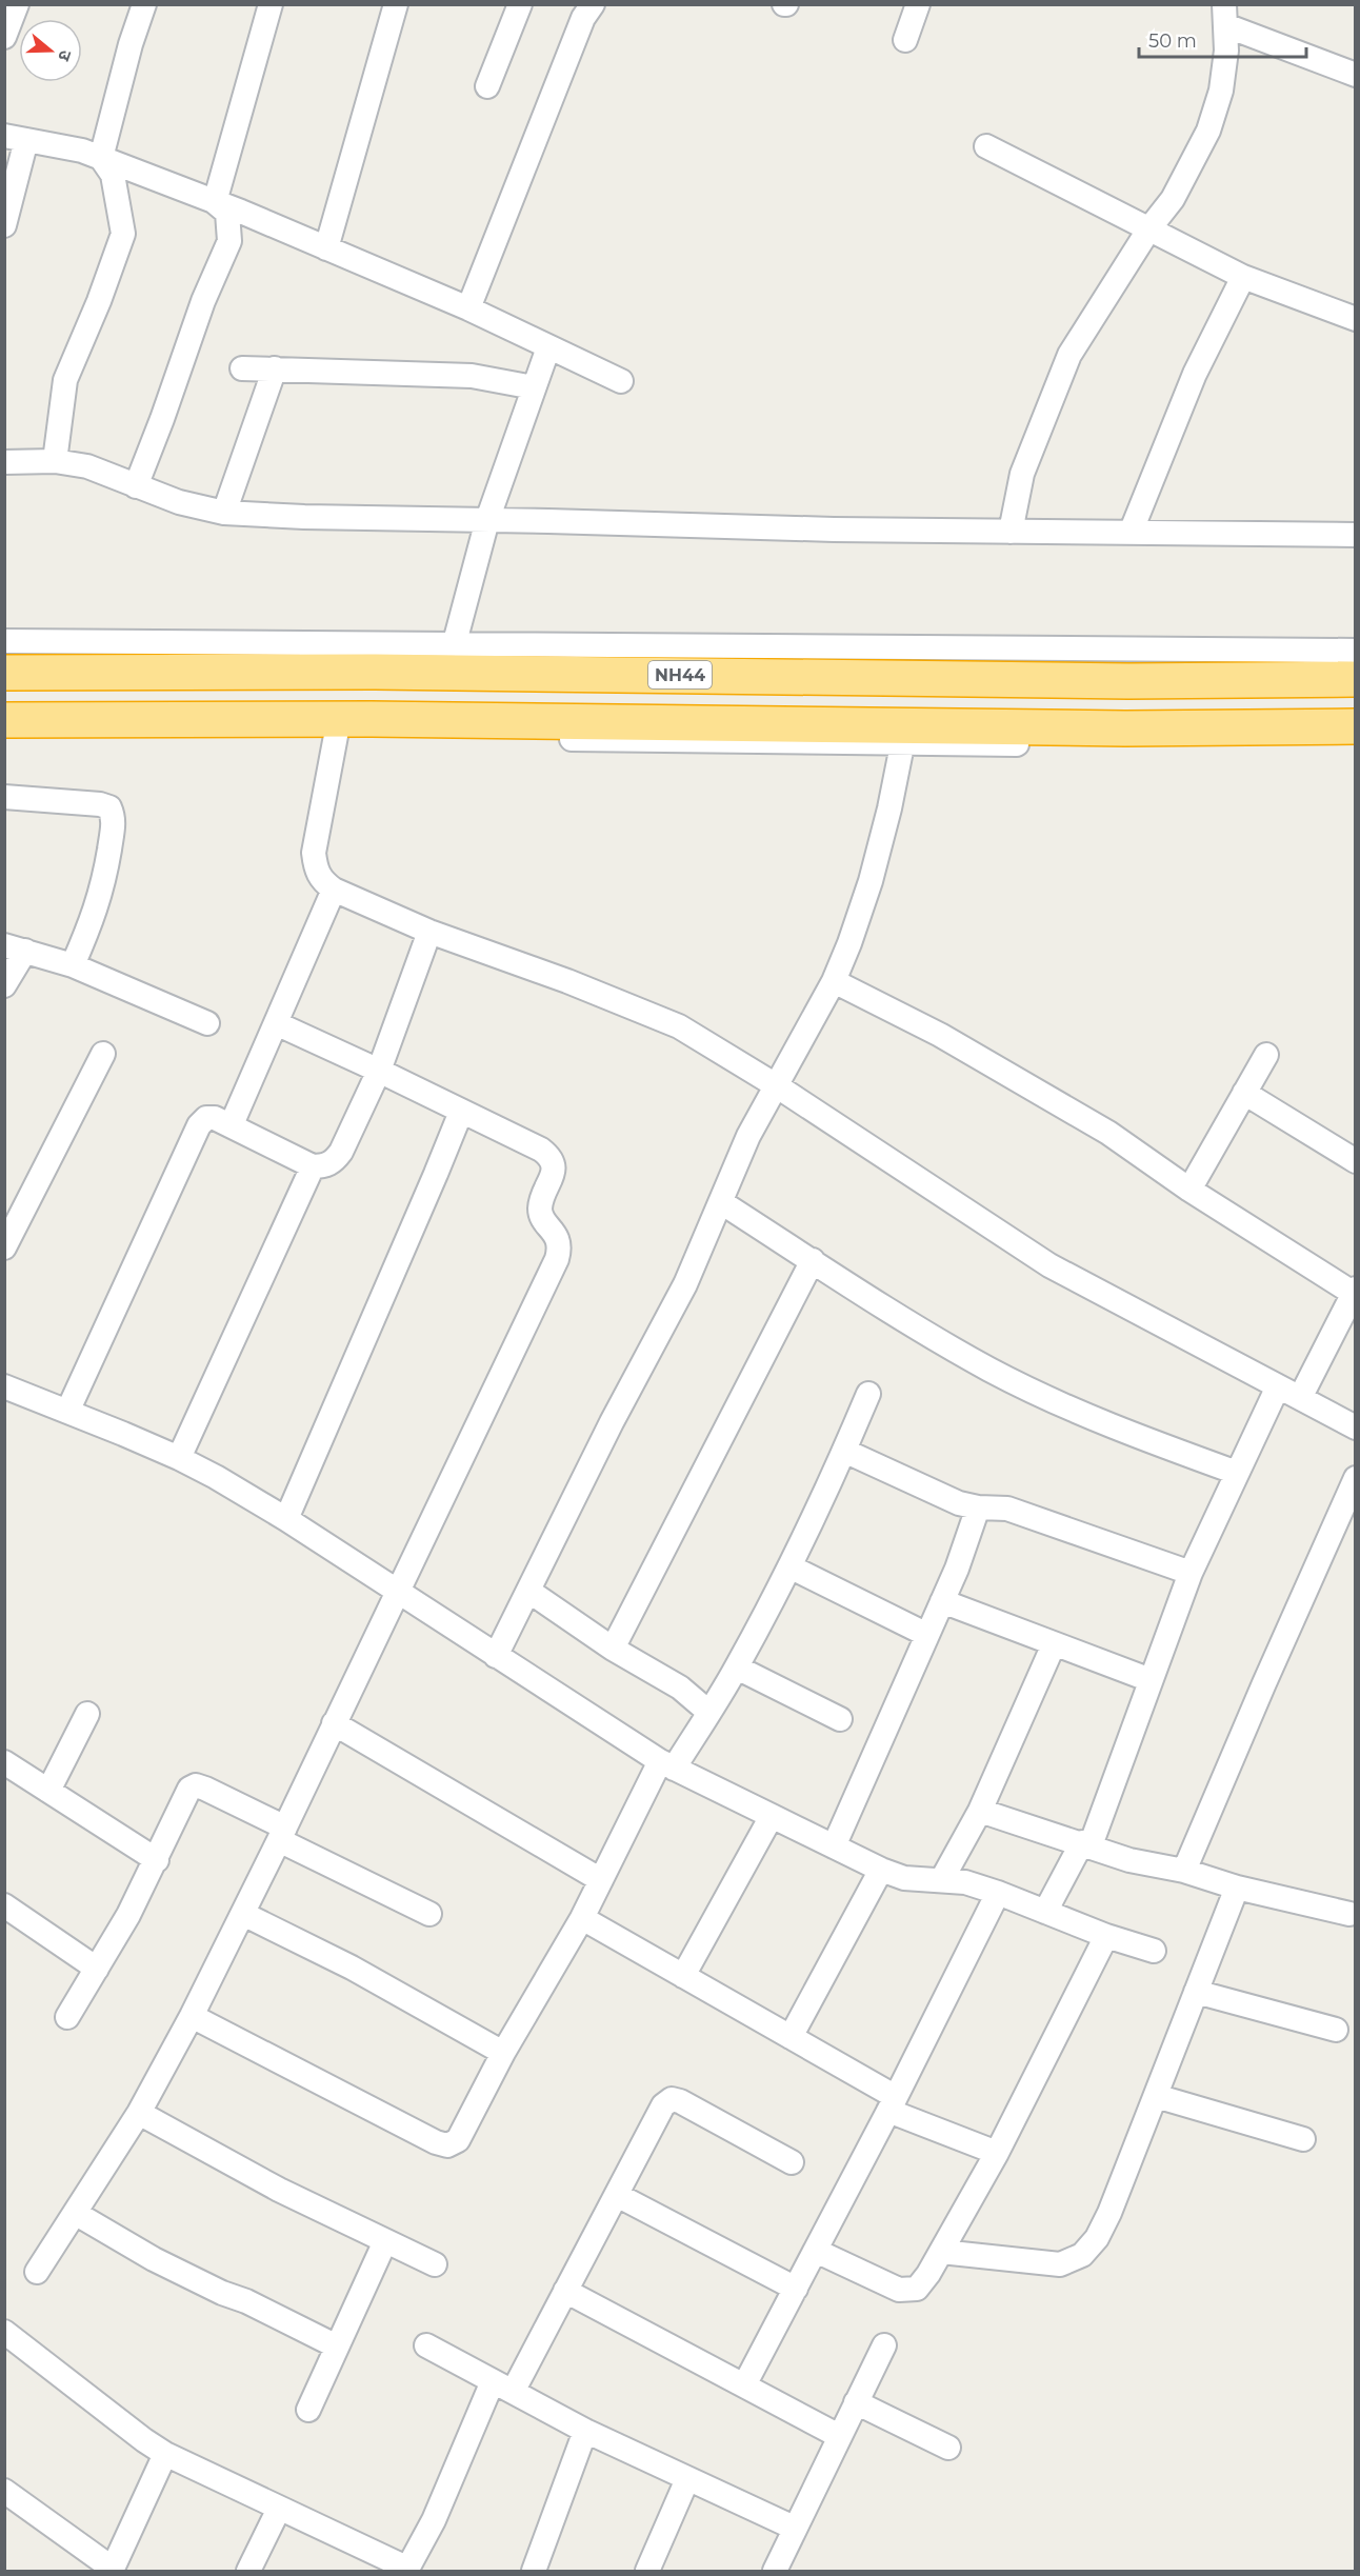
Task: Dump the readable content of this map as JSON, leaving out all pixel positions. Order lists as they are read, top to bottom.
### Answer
{
  "streets": {
    "highway": ["NH44"]
  },
  "scale_bar": "50 m",
  "north": "right"
}
